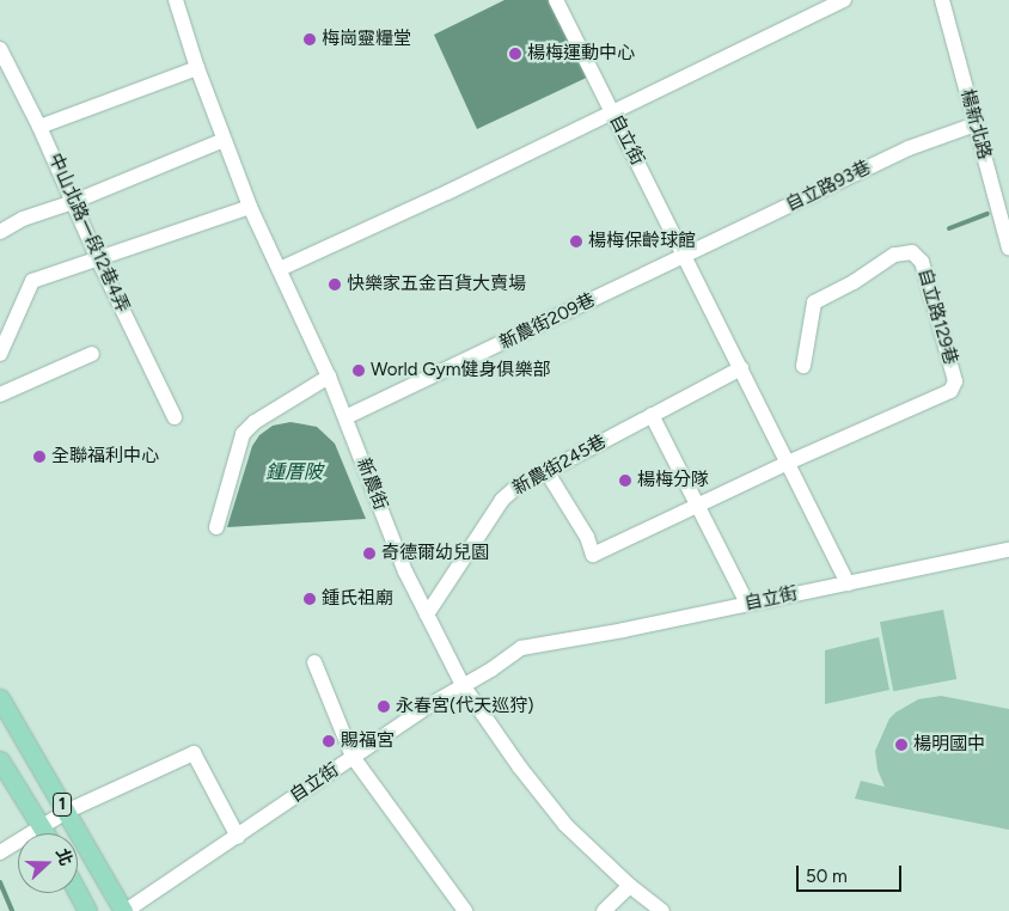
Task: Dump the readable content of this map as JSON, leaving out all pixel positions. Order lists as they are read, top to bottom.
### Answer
{
  "streets": {
    "main road": ["1"],
    "street": [
      "楊新北路",
      "自立街",
      "自立路93巷",
      "中山北路一段12巷4弄",
      "自立路129巷",
      "新農街209巷",
      "新農街245巷",
      "新農街"
    ]
  },
  "crossings": [
    ["楊新北路", "自立路93巷"],
    ["自立街", "自立路93巷"],
    ["自立街", "自立路129巷"],
    ["自立街", "新農街209巷"],
    ["自立街", "新農街245巷"],
    ["自立街", "新農街"],
    ["自立街", "1"],
    ["自立路93巷", "新農街209巷"],
    ["新農街209巷", "新農街"],
    ["新農街245巷", "新農街"]
  ],
  "water": ["鍾厝陂"],
  "places": [
    "梅崗靈糧堂",
    "楊梅運動中心",
    "楊梅保齡球館",
    "快樂家五金百貨大賣場",
    "World Gym健身俱樂部",
    "全聯福利中心",
    "楊梅分隊",
    "奇德爾幼兒園",
    "鍾氏祖廟",
    "永春宮(代天巡狩)",
    "賜福宮",
    "楊明國中"
  ],
  "scale_bar": "50 m",
  "north": "right"
}
